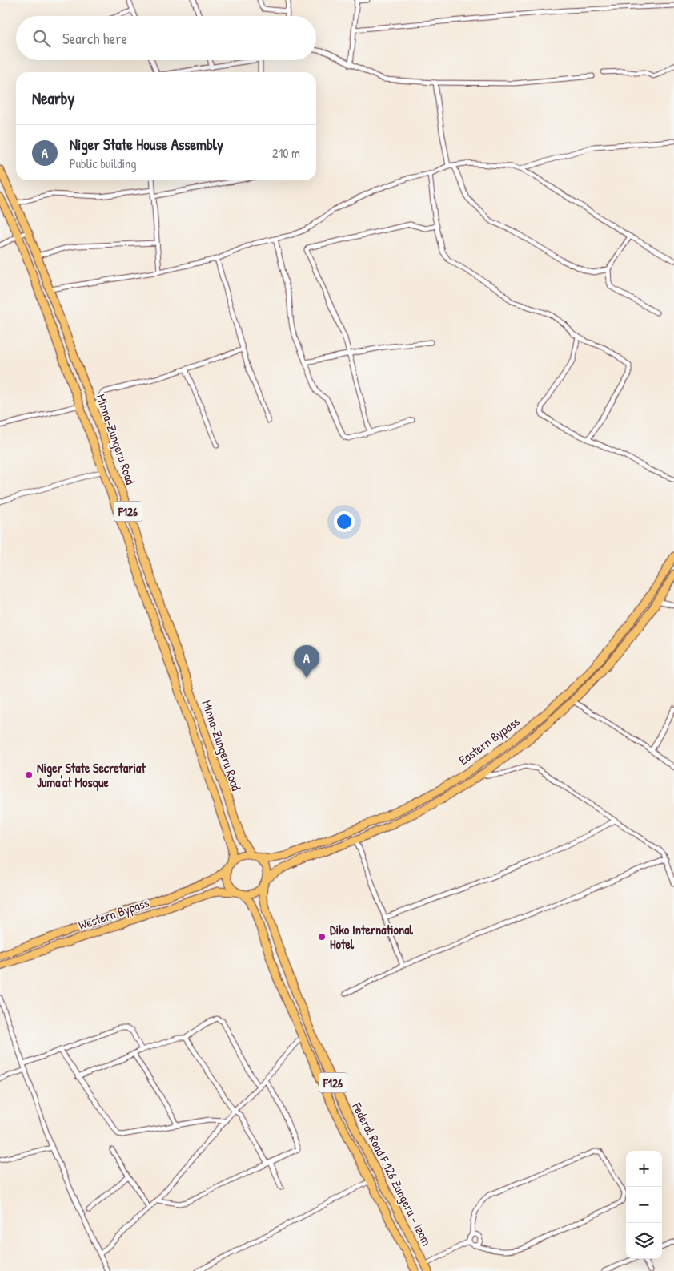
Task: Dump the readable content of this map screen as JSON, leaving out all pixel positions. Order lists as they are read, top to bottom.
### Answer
{
  "streets": {
    "main road": [
      "Minna-Zungeru Road",
      "F126",
      "Eastern Bypass",
      "Western Bypass",
      "Federal Road F.126 Zungeru - Izom"
    ]
  },
  "crossings": [
    ["Minna-Zungeru Road", "Eastern Bypass"],
    ["Minna-Zungeru Road", "Western Bypass"],
    ["Minna-Zungeru Road", "Federal Road F.126 Zungeru - Izom"],
    ["Eastern Bypass", "Western Bypass"],
    ["Eastern Bypass", "Federal Road F.126 Zungeru - Izom"],
    ["Western Bypass", "Federal Road F.126 Zungeru - Izom"]
  ],
  "places": ["Niger State Secretariat Juma'at Mosque", "Diko International Hotel"],
  "page": {
    "search": "Search here",
    "heading": "Nearby",
    "list": [
      {
        "mark": "A",
        "name": "Niger State House Assembly",
        "note": "Public building",
        "value": "210 m"
      }
    ],
    "pins": "A",
    "map_buttons": ["+", "−"]
  }
}
